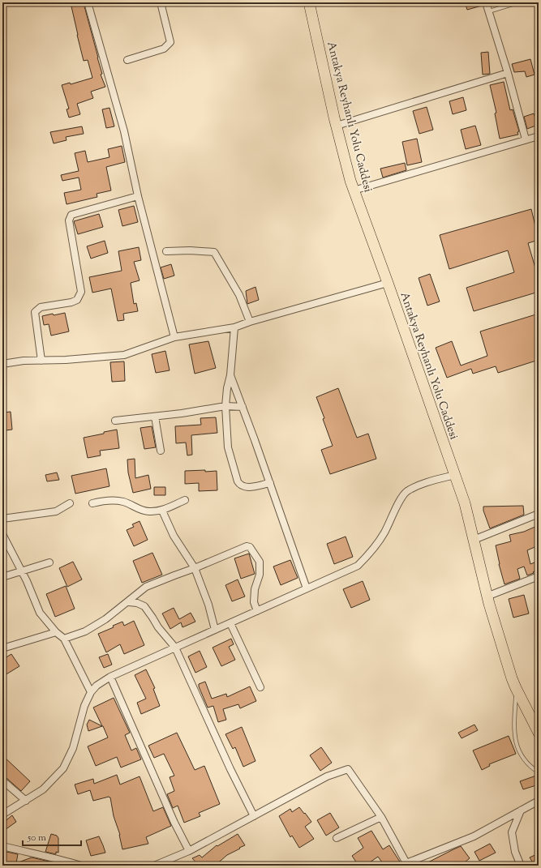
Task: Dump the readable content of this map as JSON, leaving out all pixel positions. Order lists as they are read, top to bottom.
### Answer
{
  "streets": {
    "main road": ["Antakya Reyhanlı Yolu Caddesi"]
  },
  "scale_bar": "50 m"
}
